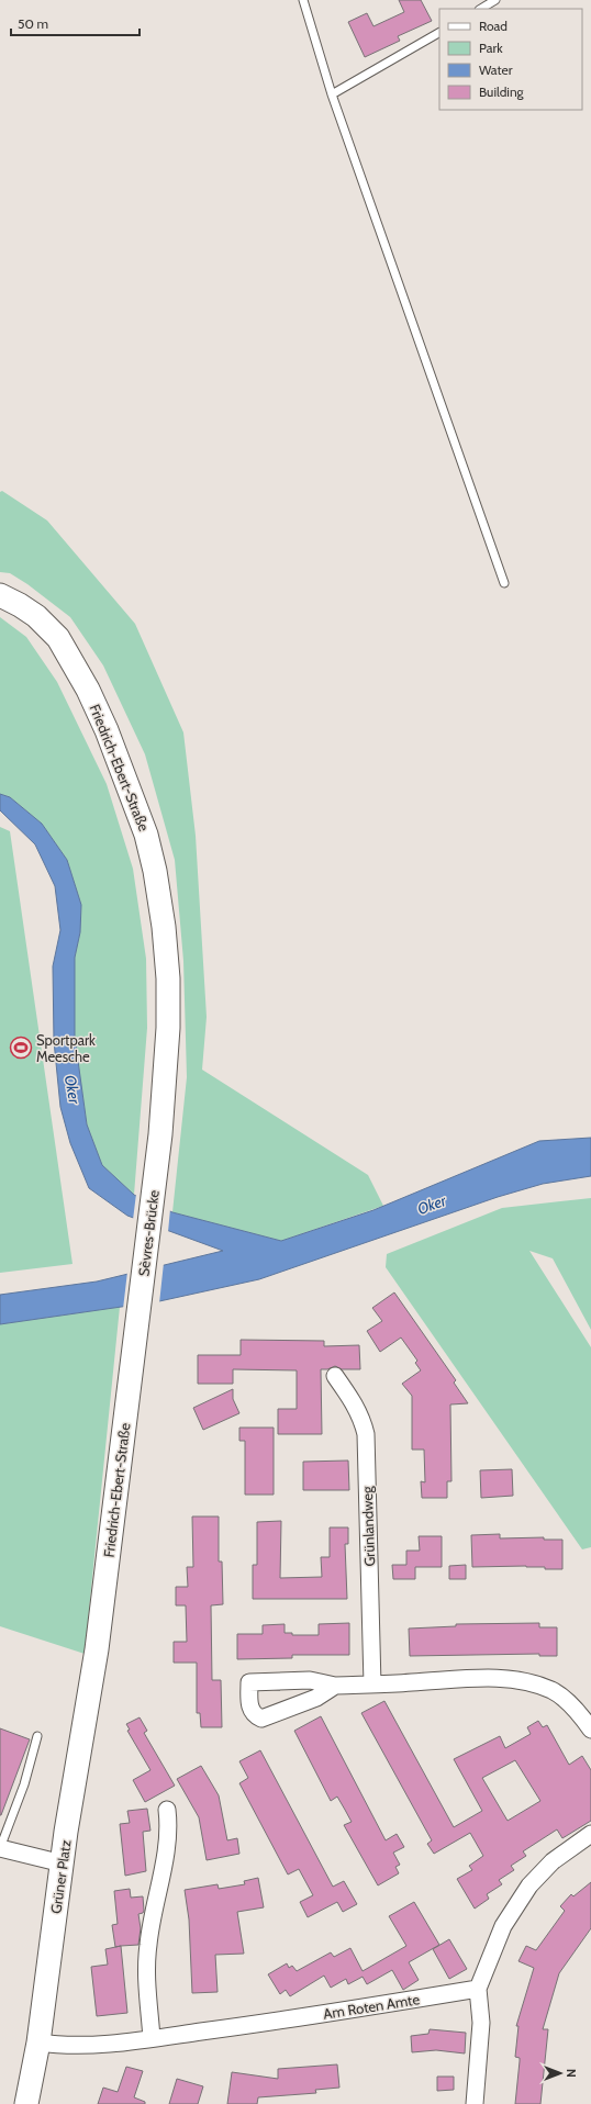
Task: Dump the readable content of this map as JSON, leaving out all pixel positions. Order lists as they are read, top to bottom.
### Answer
{
  "streets": {
    "main road": ["Friedrich-Ebert-Straße", "Sèvres-Brücke", "Grüner Platz"],
    "street": ["Grünlandweg", "Am Roten Amte"]
  },
  "crossings": [
    ["Friedrich-Ebert-Straße", "Sèvres-Brücke"],
    ["Friedrich-Ebert-Straße", "Grüner Platz"],
    ["Grüner Platz", "Am Roten Amte"]
  ],
  "water": ["Oker"],
  "places": {
    "sports": ["Sportpark Meesche"]
  },
  "legend": [
    "Road",
    "Park",
    "Water",
    "Building"
  ],
  "scale_bar": "50 m",
  "north": "right"
}
